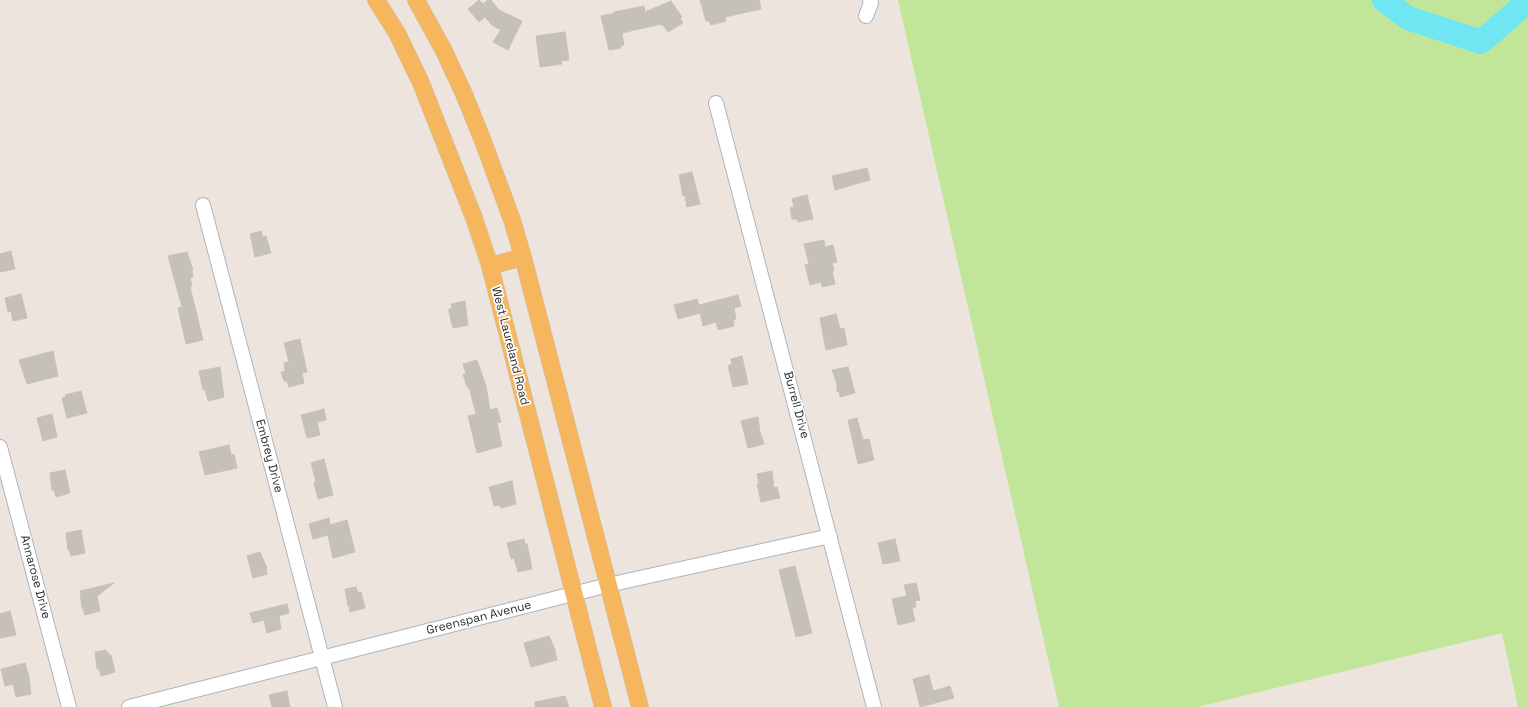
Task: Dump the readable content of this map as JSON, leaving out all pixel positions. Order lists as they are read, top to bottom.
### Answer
{
  "streets": {
    "main road": ["West Laureland Road"],
    "street": [
      "Burrell Drive",
      "Embrey Drive",
      "Annarose Drive",
      "Greenspan Avenue"
    ]
  },
  "crossings": [
    ["West Laureland Road", "Greenspan Avenue"],
    ["Burrell Drive", "Greenspan Avenue"],
    ["Embrey Drive", "Greenspan Avenue"]
  ]
}
